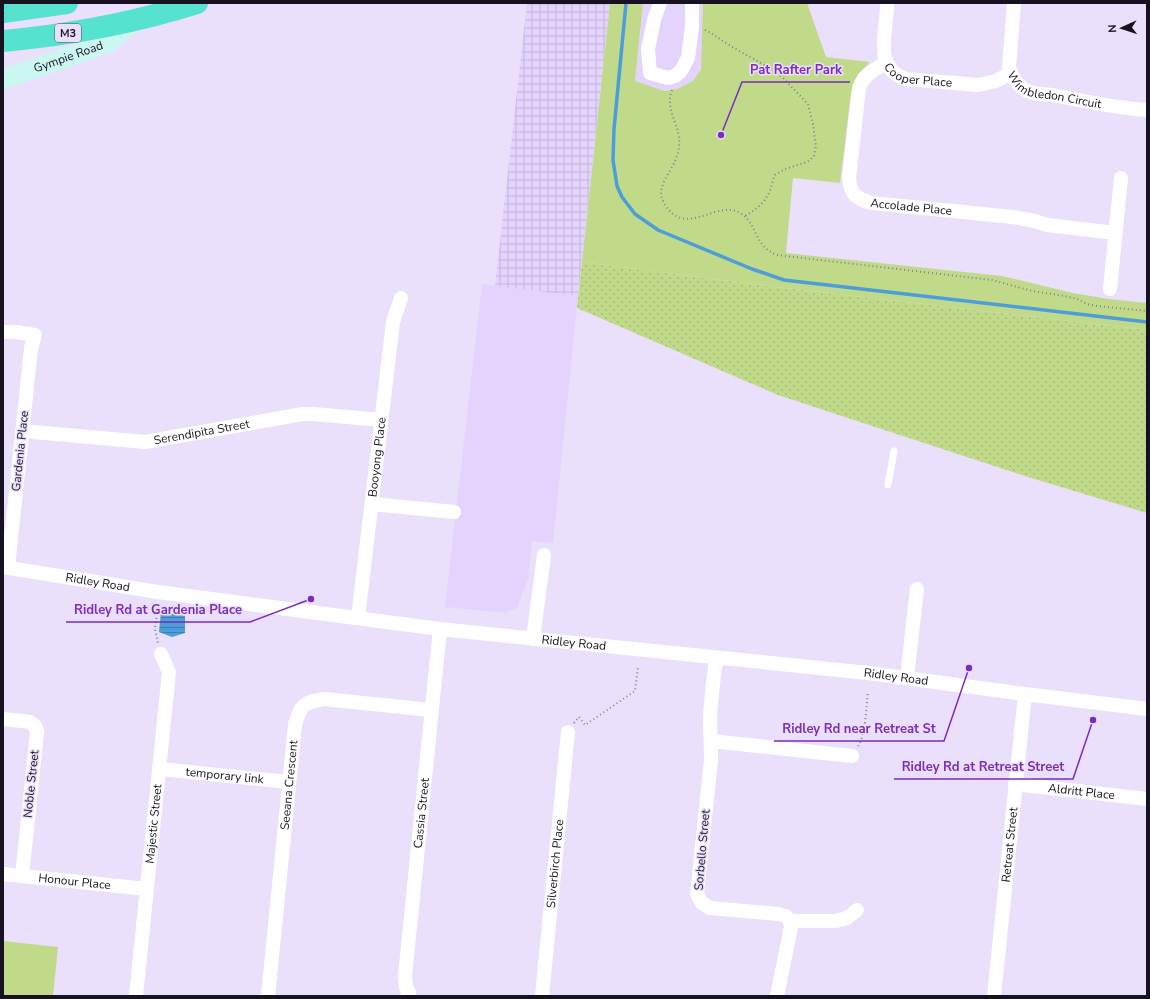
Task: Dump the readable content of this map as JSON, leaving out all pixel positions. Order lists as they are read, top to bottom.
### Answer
{
  "streets": {
    "highway": ["M3", "Gympie Road"],
    "street": [
      "Cooper Place",
      "Wimbledon Circuit",
      "Accolade Place",
      "Serendipita Street",
      "Gardenia Place",
      "Booyong Place",
      "Ridley Road",
      "temporary link",
      "Noble Street",
      "Seeana Crescent",
      "Aldritt Place",
      "Cassia Street",
      "Majestic Street",
      "Retreat Street",
      "Sorbello Street",
      "Silverbirch Place",
      "Honour Place"
    ]
  },
  "crossings": [
    ["M3", "Gympie Road"],
    ["Cooper Place", "Wimbledon Circuit"],
    ["Cooper Place", "Accolade Place"],
    ["Serendipita Street", "Gardenia Place"],
    ["Serendipita Street", "Booyong Place"],
    ["Gardenia Place", "Ridley Road"],
    ["Booyong Place", "Ridley Road"],
    ["Ridley Road", "Cassia Street"],
    ["Ridley Road", "Retreat Street"],
    ["Ridley Road", "Sorbello Street"],
    ["temporary link", "Seeana Crescent"],
    ["temporary link", "Majestic Street"],
    ["Noble Street", "Honour Place"],
    ["Seeana Crescent", "Cassia Street"],
    ["Aldritt Place", "Retreat Street"],
    ["Majestic Street", "Honour Place"]
  ],
  "places": [
    "Pat Rafter Park",
    "Ridley Rd at Gardenia Place",
    "Ridley Rd near Retreat St",
    "Ridley Rd at Retreat Street"
  ],
  "north": "left"
}
